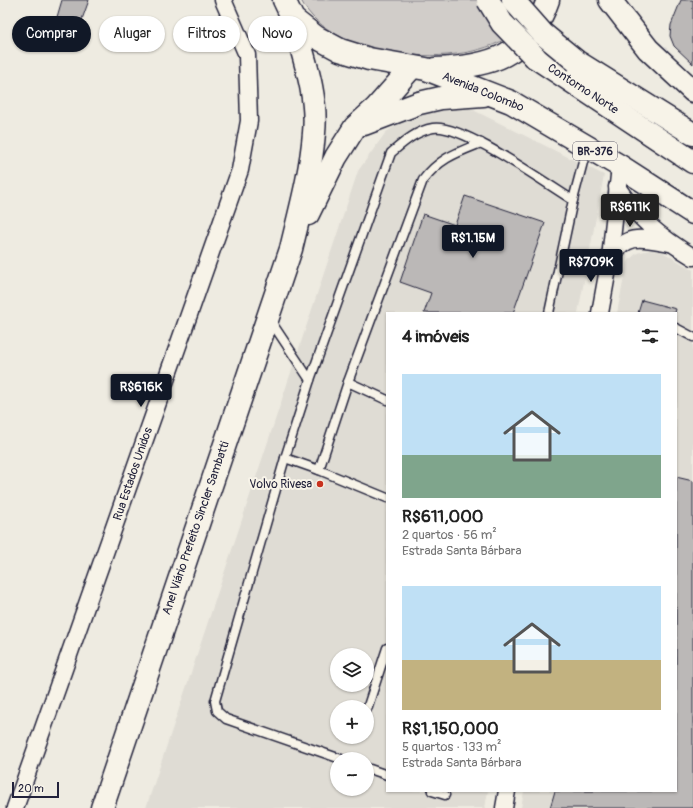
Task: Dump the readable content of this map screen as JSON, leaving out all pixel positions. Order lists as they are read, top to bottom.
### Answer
{
  "streets": {
    "highway": [
      "Contorno Norte",
      "Avenida Colombo",
      "BR-376",
      "Anel Viário Prefeito Sincler Sambatti"
    ],
    "street": ["Rua Estados Unidos"]
  },
  "crossings": [
    ["Avenida Colombo", "Anel Viário Prefeito Sincler Sambatti"]
  ],
  "places": ["Volvo Rivesa"],
  "scale_bar": "20 m",
  "page": {
    "chip": [
      "Comprar",
      "Alugar",
      "Filtros",
      "Novo"
    ],
    "price": [
      "R$611K",
      "R$1.15M",
      "R$709K",
      "R$616K"
    ],
    "heading": "4 imóveis",
    "list": [
      {
        "name": "R$611,000",
        "note": "2 quartos · 56 m² · Estrada Santa Bárbara"
      },
      {
        "name": "R$1,150,000",
        "note": "5 quartos · 133 m² · Estrada Santa Bárbara"
      }
    ],
    "map_buttons": ["+", "−"],
    "scale": "20 m"
  }
}
